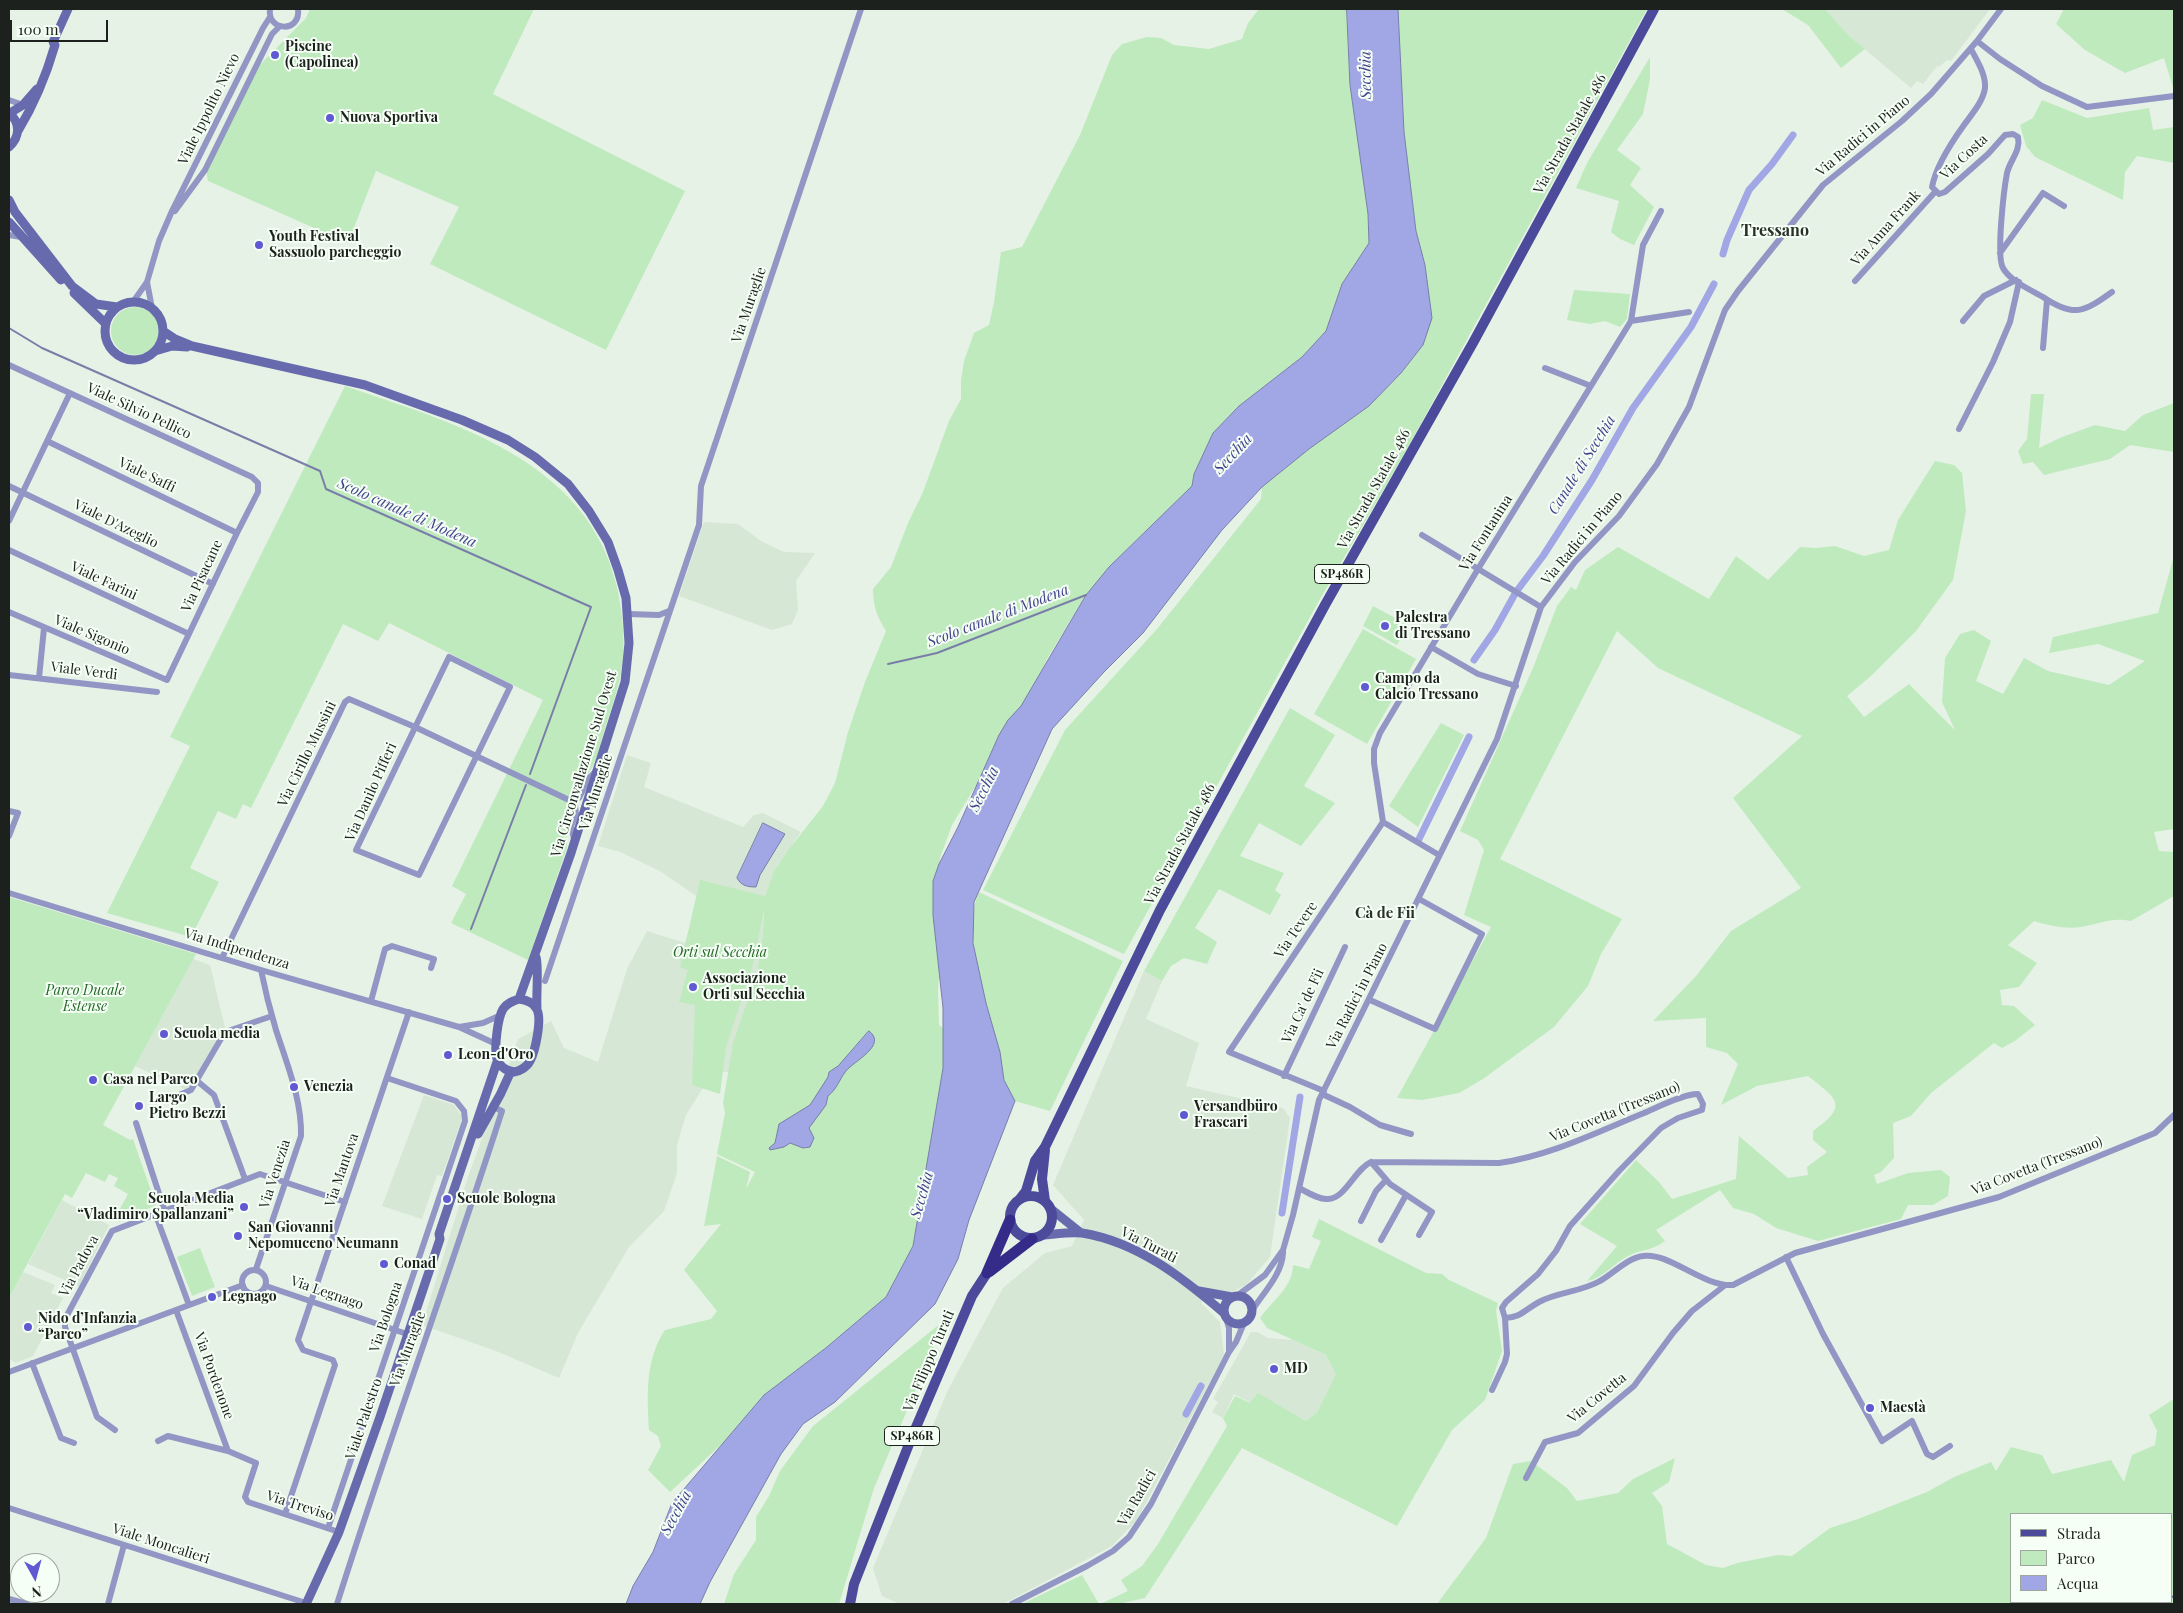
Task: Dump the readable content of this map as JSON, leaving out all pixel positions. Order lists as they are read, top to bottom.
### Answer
{
  "streets": {
    "highway": ["SP486R"],
    "main road": [
      "Via Strada Statale 486",
      "Via Circonvallazione Sud Ovest",
      "Via Turati",
      "Via Filippo Turati",
      "Viale Palestro"
    ],
    "street": [
      "Viale Ippolito Nievo",
      "Via Radici in Piano",
      "Via Costa",
      "Via Anna Frank",
      "Via Muraglie",
      "Viale Silvio Pellico",
      "Viale Saffi",
      "Viale D'Azeglio",
      "Via Fontanina",
      "Via Pisacane",
      "Viale Farini",
      "Viale Sigonio",
      "Viale Verdi",
      "Via Cirillo Mussini",
      "Via Danilo Pifferi",
      "Via Tevere",
      "Via Indipendenza",
      "Via Ca' de Fii",
      "Via Covetta (Tressano)",
      "Via Mantova",
      "Via Venezia",
      "Via Padova",
      "Via Legnago",
      "Via Bologna",
      "Via Pordenone",
      "Via Covetta",
      "Via Radici",
      "Via Treviso",
      "Viale Moncalieri"
    ]
  },
  "crossings": [
    ["Viale Ippolito Nievo", "Via Circonvallazione Sud Ovest"],
    ["Via Strada Statale 486", "SP486R"],
    ["Via Radici in Piano", "Via Costa"],
    ["Via Radici in Piano", "Via Turati"],
    ["Via Radici in Piano", "Via Radici"],
    ["Via Costa", "Via Anna Frank"],
    ["Via Muraglie", "Viale Palestro"],
    ["Viale Silvio Pellico", "Via Pisacane"],
    ["Viale Saffi", "Via Pisacane"],
    ["Viale D'Azeglio", "Via Pisacane"],
    ["Via Fontanina", "Via Tevere"],
    ["SP486R", "Via Filippo Turati"],
    ["Via Pisacane", "Viale Farini"],
    ["Via Pisacane", "Viale Sigonio"],
    ["Via Cirillo Mussini", "Via Danilo Pifferi"],
    ["Via Cirillo Mussini", "Via Indipendenza"],
    ["Via Circonvallazione Sud Ovest", "Viale Palestro"],
    ["Via Tevere", "Via Ca' de Fii"],
    ["Via Indipendenza", "Via Mantova"],
    ["Via Indipendenza", "Via Venezia"],
    ["Via Covetta (Tressano)", "Via Covetta"],
    ["Via Mantova", "Via Padova"],
    ["Via Mantova", "Via Legnago"],
    ["Via Mantova", "Via Bologna"],
    ["Via Mantova", "Via Treviso"],
    ["Via Venezia", "Via Padova"],
    ["Via Venezia", "Via Legnago"],
    ["Via Turati", "Via Radici"],
    ["Via Legnago", "Via Bologna"],
    ["Via Legnago", "Viale Palestro"],
    ["Via Bologna", "Via Treviso"],
    ["Via Pordenone", "Via Treviso"],
    ["Viale Palestro", "Via Treviso"],
    ["Viale Palestro", "Viale Moncalieri"]
  ],
  "districts": ["Tressano", "Cà de Fii"],
  "water": ["Secchia", "Canale di Secchia", "Scolo canale di Modena"],
  "parks": ["Orti sul Secchia", "Parco Ducale Estense"],
  "places": [
    "Piscine (Capolinea)",
    "Nuova Sportiva",
    "Youth Festival Sassuolo parcheggio",
    "Palestra di Tressano",
    "Campo da Calcio Tressano",
    "Associazione Orti sul Secchia",
    "Scuola media",
    "Leon-d'Oro",
    "Casa nel Parco",
    "Venezia",
    "Largo Pietro Bezzi",
    "Versandbüro Frascari",
    "Scuole Bologna",
    "Scuola Media “Vladimiro Spallanzani”",
    "San Giovanni Nepomuceno Neumann",
    "Conad",
    "Legnago",
    "Nido d’Infanzia “Parco”",
    "MD",
    "Maestà"
  ],
  "legend": ["Strada", "Parco", "Acqua"],
  "scale_bar": "100 m",
  "north": "bottom"
}
